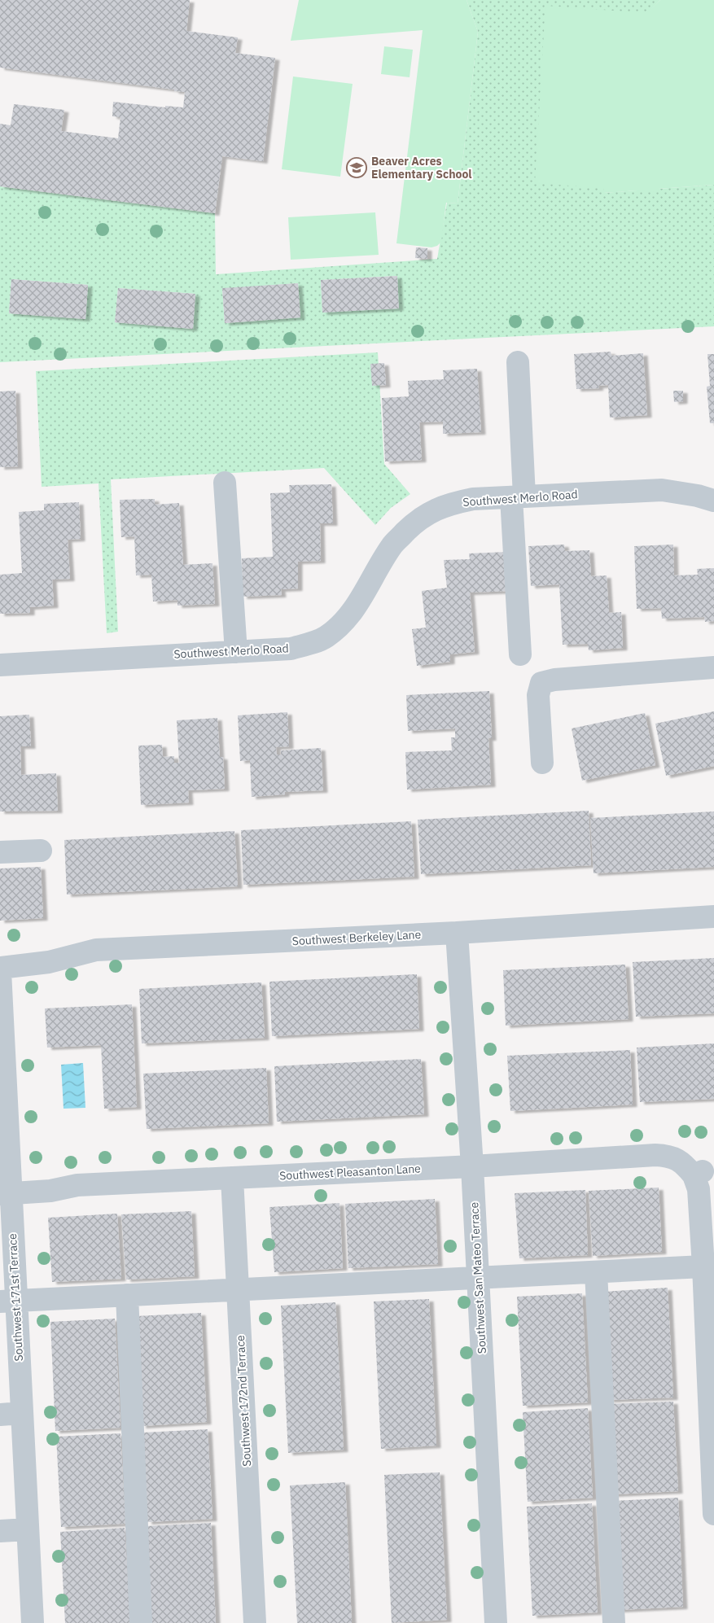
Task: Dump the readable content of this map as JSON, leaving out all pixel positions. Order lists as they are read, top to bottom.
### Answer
{
  "streets": {
    "street": [
      "Southwest Merlo Road",
      "Southwest Berkeley Lane",
      "Southwest Pleasanton Lane",
      "Southwest San Mateo Terrace",
      "Southwest 171st Terrace",
      "Southwest 172nd Terrace"
    ]
  },
  "crossings": [
    ["Southwest Berkeley Lane", "Southwest San Mateo Terrace"],
    ["Southwest Pleasanton Lane", "Southwest San Mateo Terrace"],
    ["Southwest Pleasanton Lane", "Southwest 171st Terrace"],
    ["Southwest Pleasanton Lane", "Southwest 172nd Terrace"]
  ],
  "places": {
    "school or university": ["Beaver Acres Elementary School"]
  }
}
